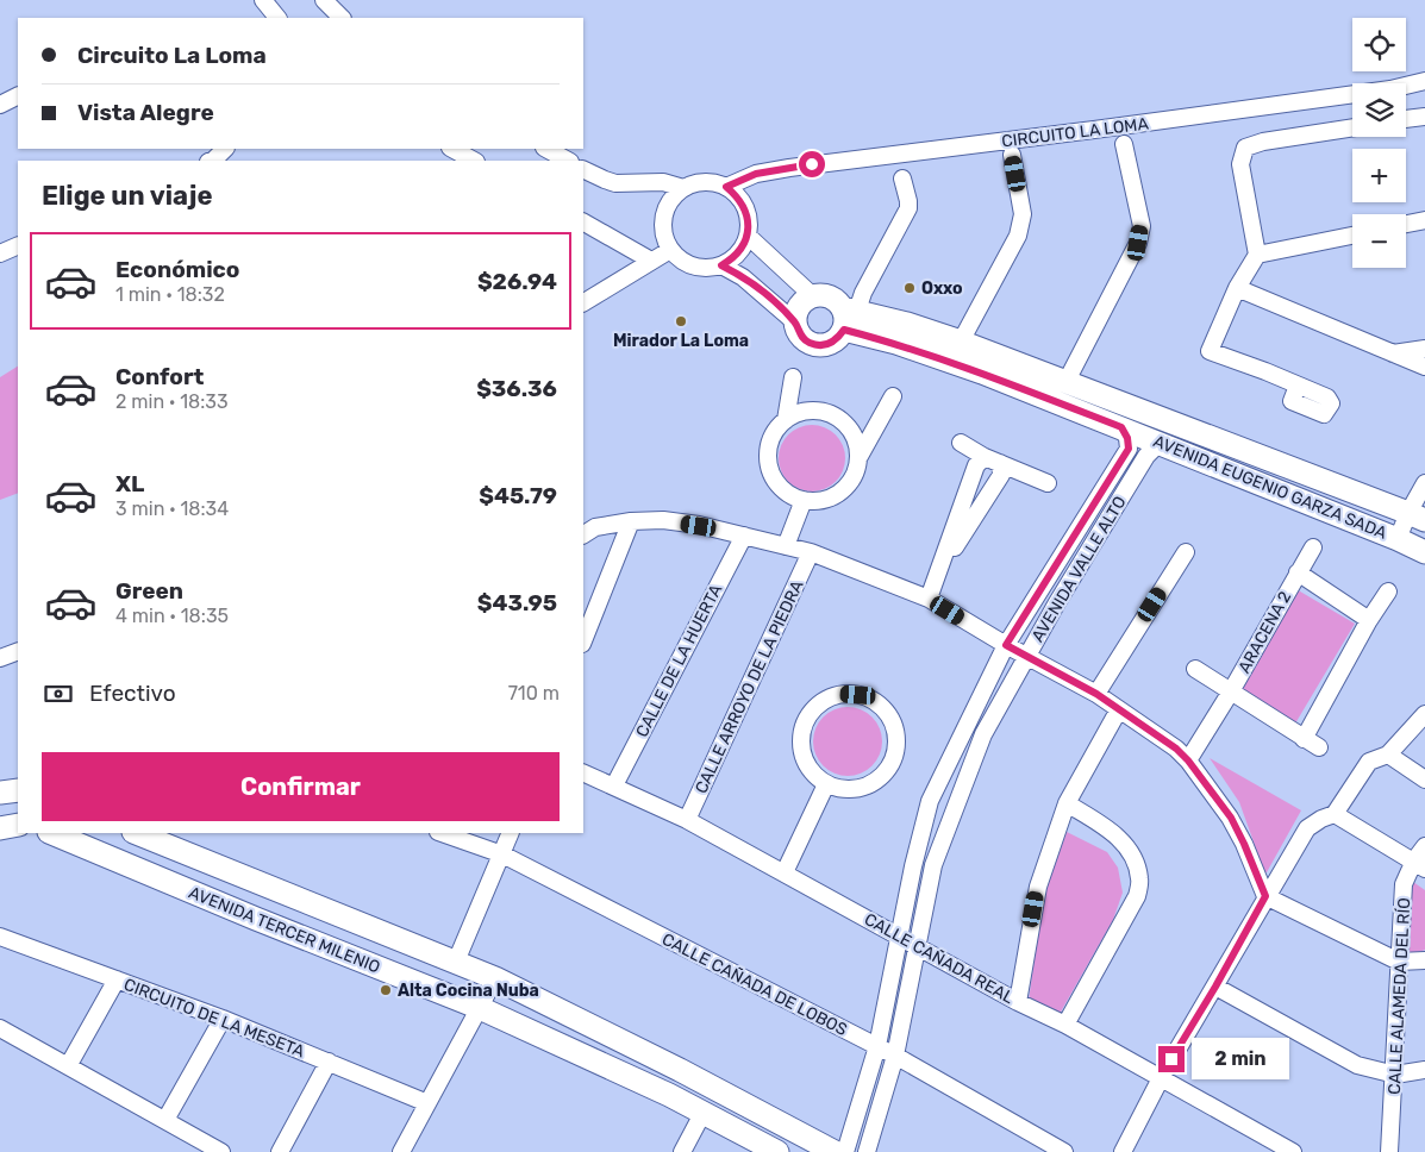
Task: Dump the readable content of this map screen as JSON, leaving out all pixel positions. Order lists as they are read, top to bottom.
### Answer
{
  "streets": {
    "street": [
      "CIRCUITO LA LOMA",
      "AVENIDA EUGENIO GARZA SADA",
      "AVENIDA VALLE ALTO",
      "ARACENA 2",
      "CALLE DE LA HUERTA",
      "CALLE ARROYO DE LA PIEDRA",
      "AVENIDA TERCER MILENIO",
      "CALLE CAÑADA REAL",
      "CALLE CAÑADA DE LOBOS",
      "CALLE ALAMEDA DEL RÍO",
      "CIRCUITO DE LA MESETA"
    ]
  },
  "crossings": [
    ["AVENIDA EUGENIO GARZA SADA", "AVENIDA VALLE ALTO"],
    ["AVENIDA VALLE ALTO", "CALLE CAÑADA REAL"],
    ["AVENIDA VALLE ALTO", "CALLE CAÑADA DE LOBOS"],
    ["CALLE DE LA HUERTA", "CALLE CAÑADA REAL"],
    ["CALLE ARROYO DE LA PIEDRA", "CALLE CAÑADA REAL"]
  ],
  "places": ["Oxxo", "Mirador La Loma", "Alta Cocina Nuba"],
  "page": {
    "map_buttons": ["+", "−"],
    "banner": ["Circuito La Loma", "Vista Alegre"],
    "heading": "Elige un viaje",
    "list": [
      {
        "name": "Económico",
        "note": "1 min · 18:32",
        "value": "$26.94"
      },
      {
        "name": "Confort",
        "note": "2 min · 18:33",
        "value": "$36.36"
      },
      {
        "name": "XL",
        "note": "3 min · 18:34",
        "value": "$45.79"
      },
      {
        "name": "Green",
        "note": "4 min · 18:35",
        "value": "$43.95"
      }
    ],
    "pay": ["Efectivo", "710 m"],
    "buttons": "Confirmar",
    "bubble": "2 min"
  }
}
